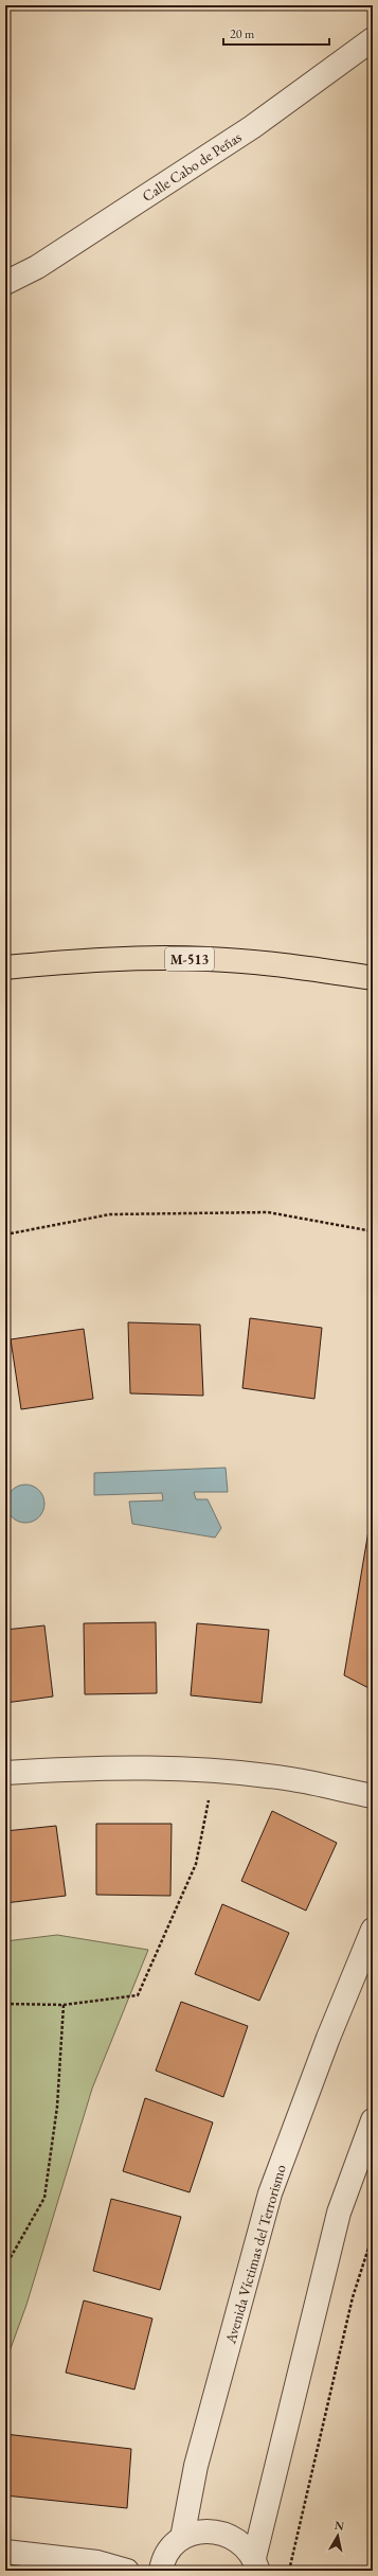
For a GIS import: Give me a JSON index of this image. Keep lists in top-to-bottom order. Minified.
{"streets":{"main road":["M-513"],"street":["Calle Cabo de Peñas","Avenida Víctimas del Terrorismo"]},"scale_bar":"20 m","north":"top"}
